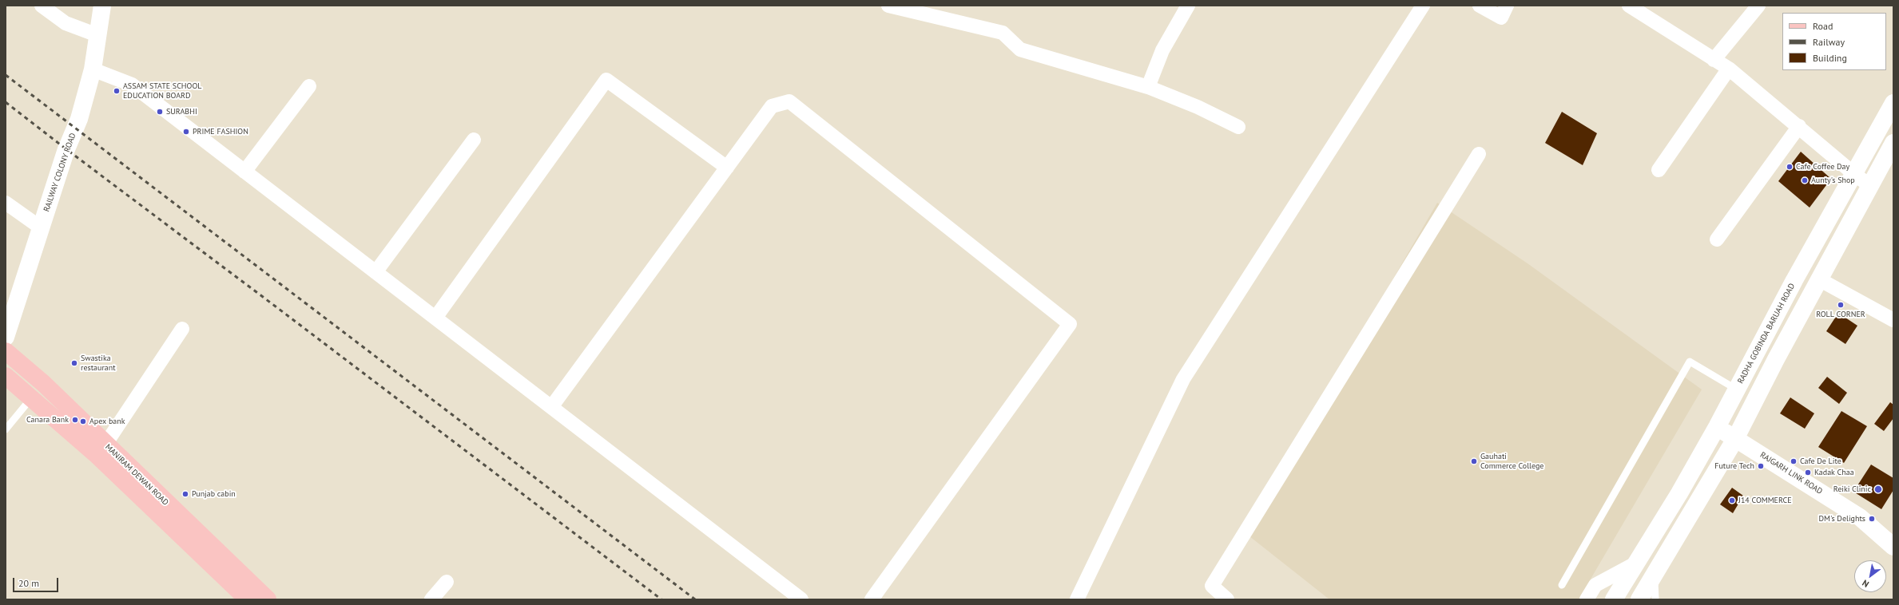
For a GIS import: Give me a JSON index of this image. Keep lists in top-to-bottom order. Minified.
{"streets":{"main road":["RAILWAY COLONY ROAD","RADHA GOBINDA BARUAH ROAD","RAJGARH LINK ROAD","MANIRAM DEWAN ROAD"]},"crossings":[["RADHA GOBINDA BARUAH ROAD","RAJGARH LINK ROAD"]],"places":["ASSAM STATE SCHOOL EDUCATION BOARD","SURABHI","PRIME FASHION","Cafe Coffee Day","Aunty's Shop","ROLL CORNER","Swastika restaurant","Canara Bank","Apex bank","Gauhati Commerce College","Cafe De Lite","Future Tech","Kadak Chaa","Reiki Clinic","Punjab cabin","J14 COMMERCE","DM's Delights"],"legend":["Road","Railway","Building"],"scale_bar":"20 m","north":"bottom left"}
